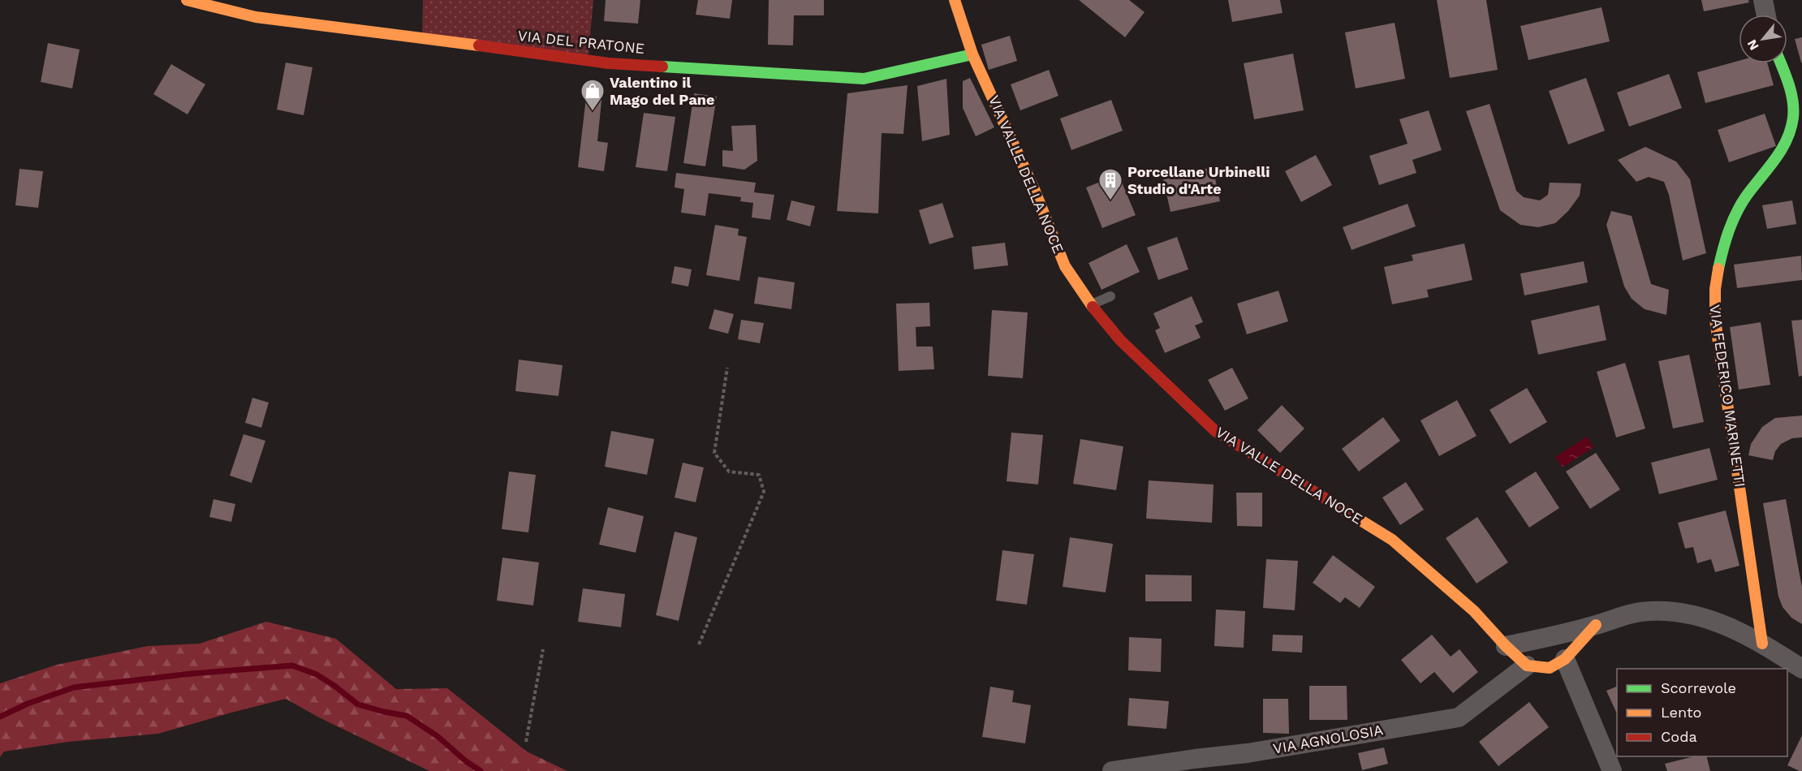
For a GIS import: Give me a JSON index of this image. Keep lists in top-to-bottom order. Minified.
{"streets":{"street":["VIA DEL PRATONE","VIA VALLE DELLA NOCE","VIA FEDERICO MARINETTI","VIA AGNOLOSIA"]},"crossings":[["VIA DEL PRATONE","VIA VALLE DELLA NOCE"],["VIA VALLE DELLA NOCE","VIA AGNOLOSIA"]],"places":{"shop":["Valentino il Mago del Pane"],"building":["Porcellane Urbinelli Studio d'Arte"]},"legend":["Scorrevole","Lento","Coda"],"north":"bottom left"}
